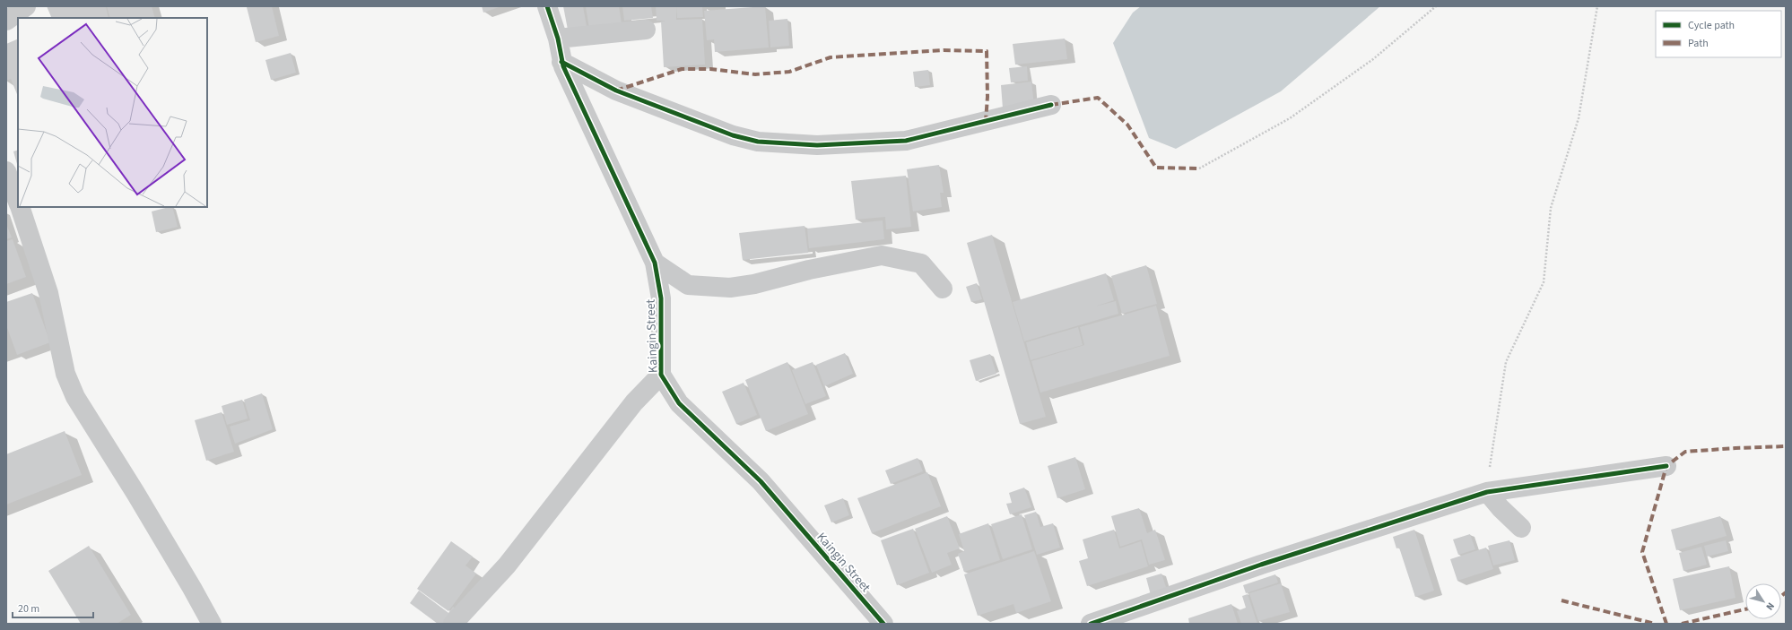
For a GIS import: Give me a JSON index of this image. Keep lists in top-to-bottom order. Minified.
{"streets":{"street":["Kaingin Street"]},"legend":["Cycle path","Path"],"scale_bar":"20 m","north":"bottom right"}
